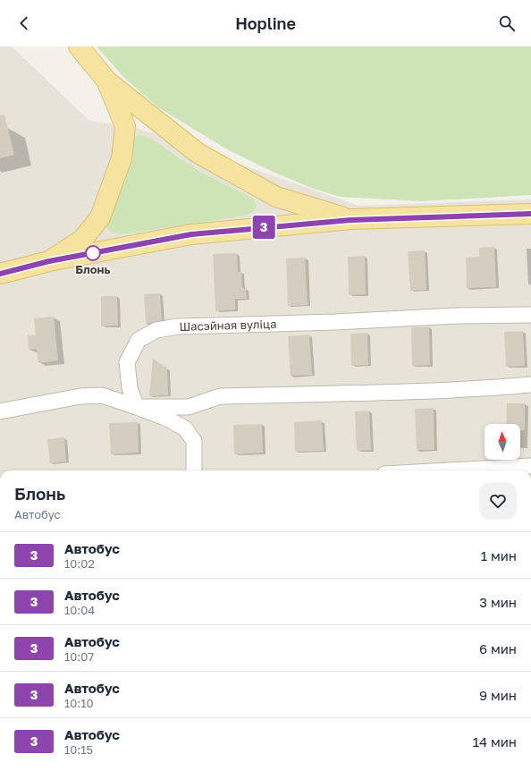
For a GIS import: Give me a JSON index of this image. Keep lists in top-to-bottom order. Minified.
{"streets":{"street":["Шасэйная вуліца"]},"places":["Блонь"],"lines":["bus line 3"],"north":"top","page":{"header":"Hopline","on_map":"3","heading":["Блонь","Автобус"],"list":[{"mark":"3","name":"Автобус","note":"10:02","value":"1 мин"},{"mark":"3","name":"Автобус","note":"10:04","value":"3 мин"},{"mark":"3","name":"Автобус","note":"10:07","value":"6 мин"},{"mark":"3","name":"Автобус","note":"10:10","value":"9 мин"},{"mark":"3","name":"Автобус","note":"10:15","value":"14 мин"}]}}
